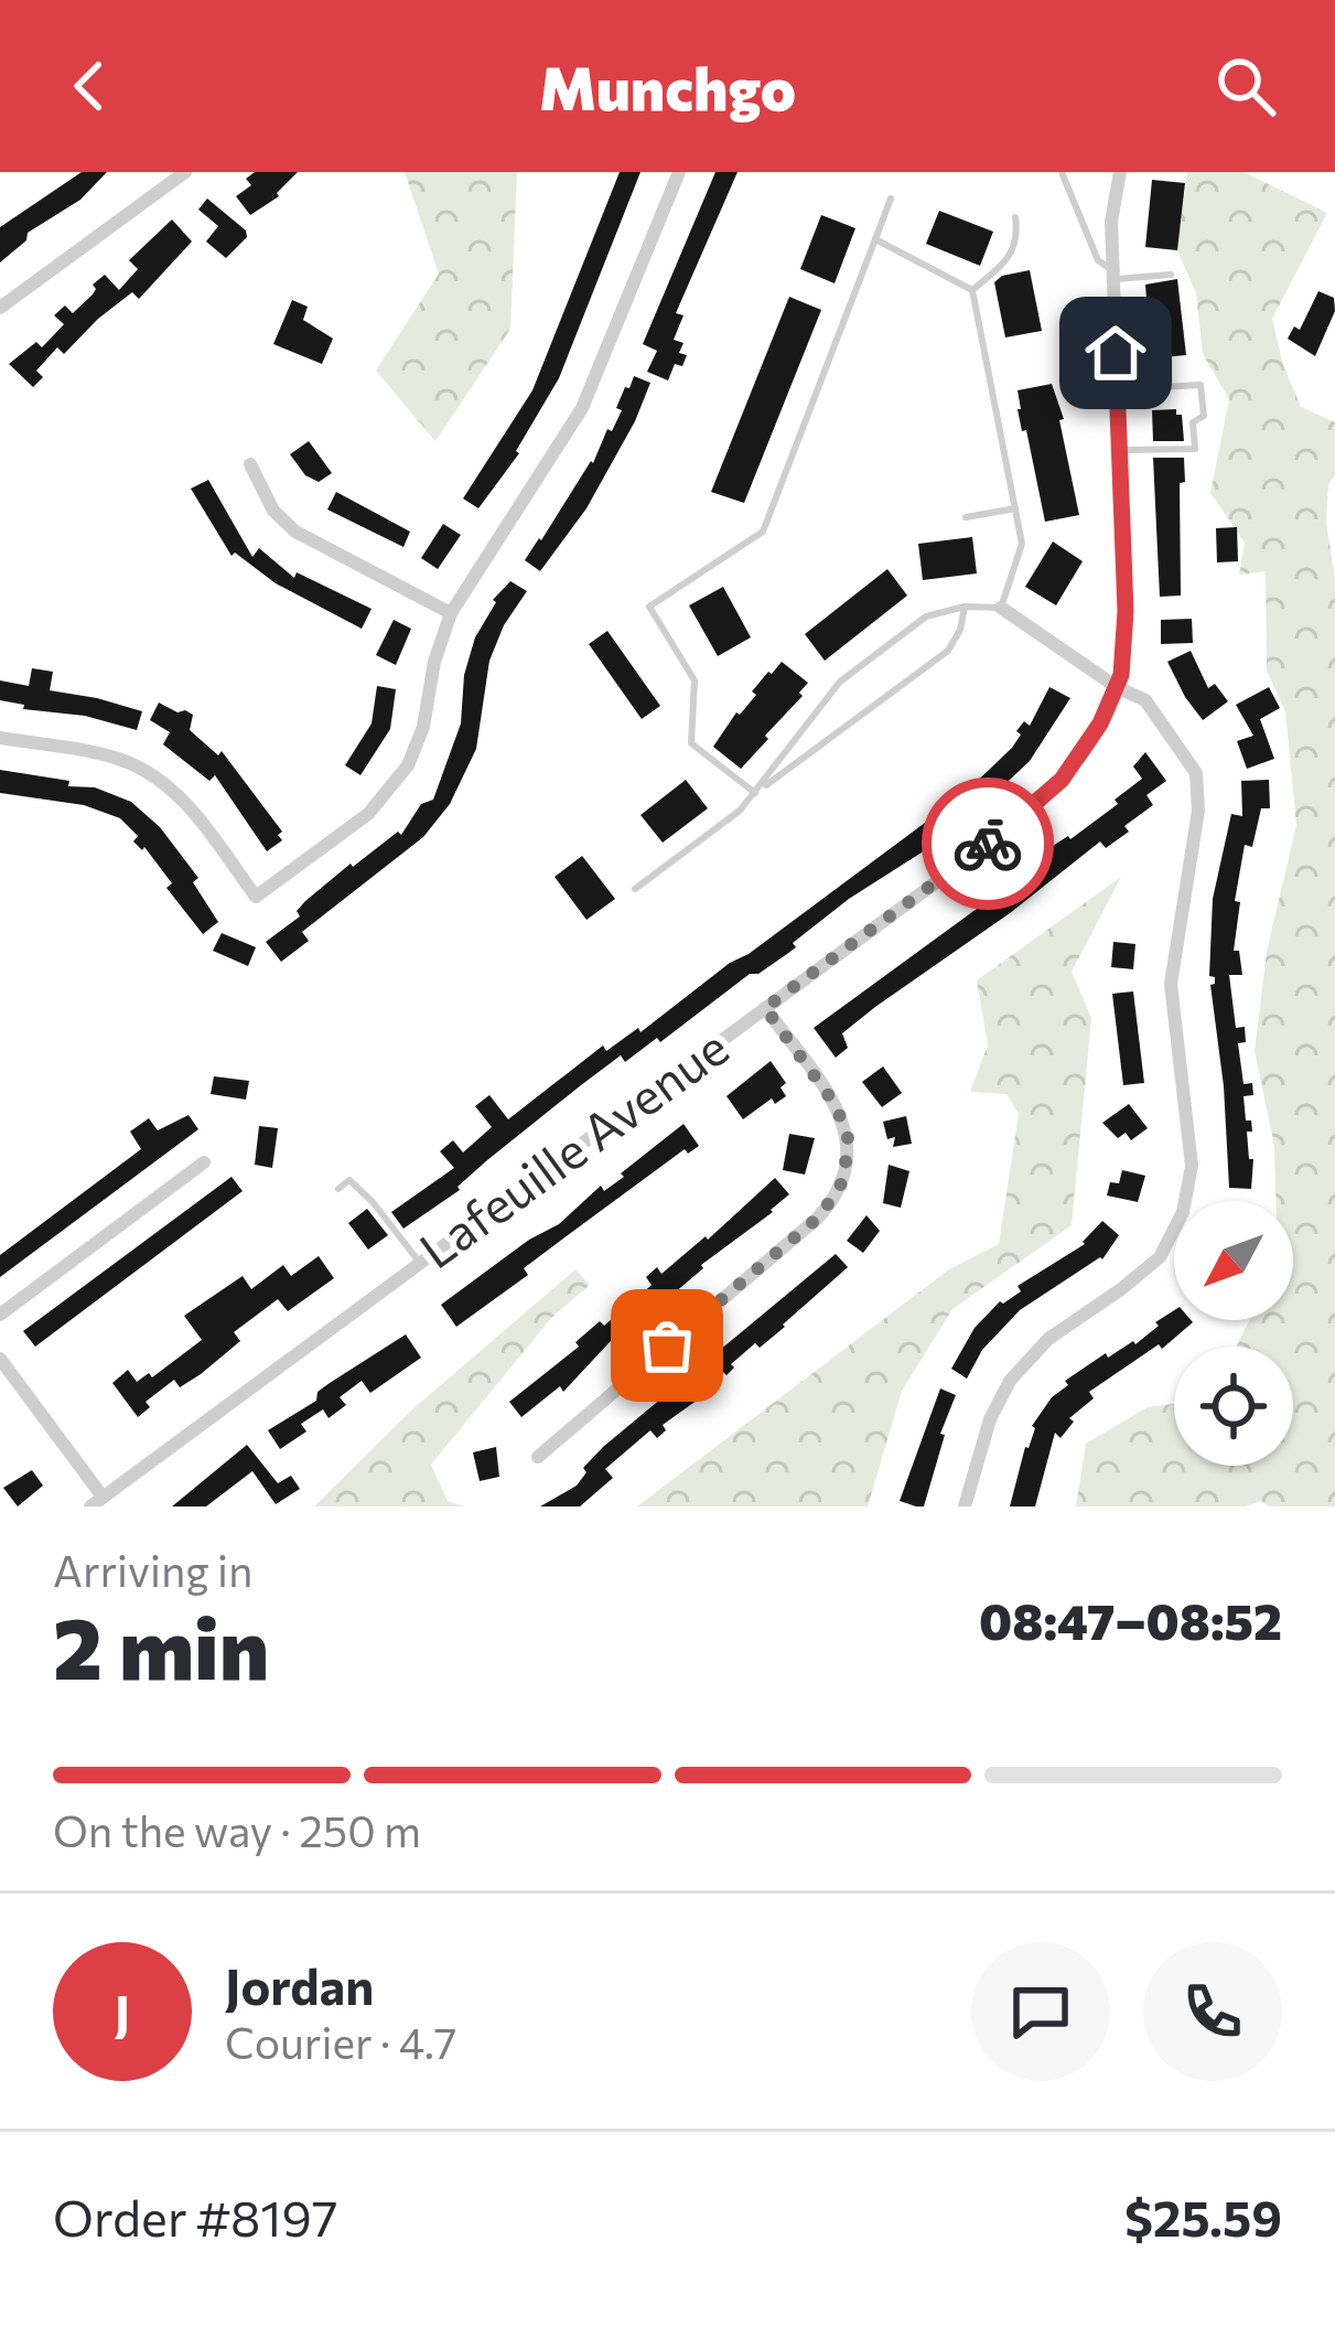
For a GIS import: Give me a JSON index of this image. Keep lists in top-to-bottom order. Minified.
{"streets":{"street":["Lafeuille Avenue"]},"north":"bottom left","page":{"header":"Munchgo","heading":["2 min","Arriving in","08:47–08:52"],"panel":["Jordan","Courier · 4.7","Order #8197","$25.59"],"bar":"On the way · 250 m","round":"J"}}
